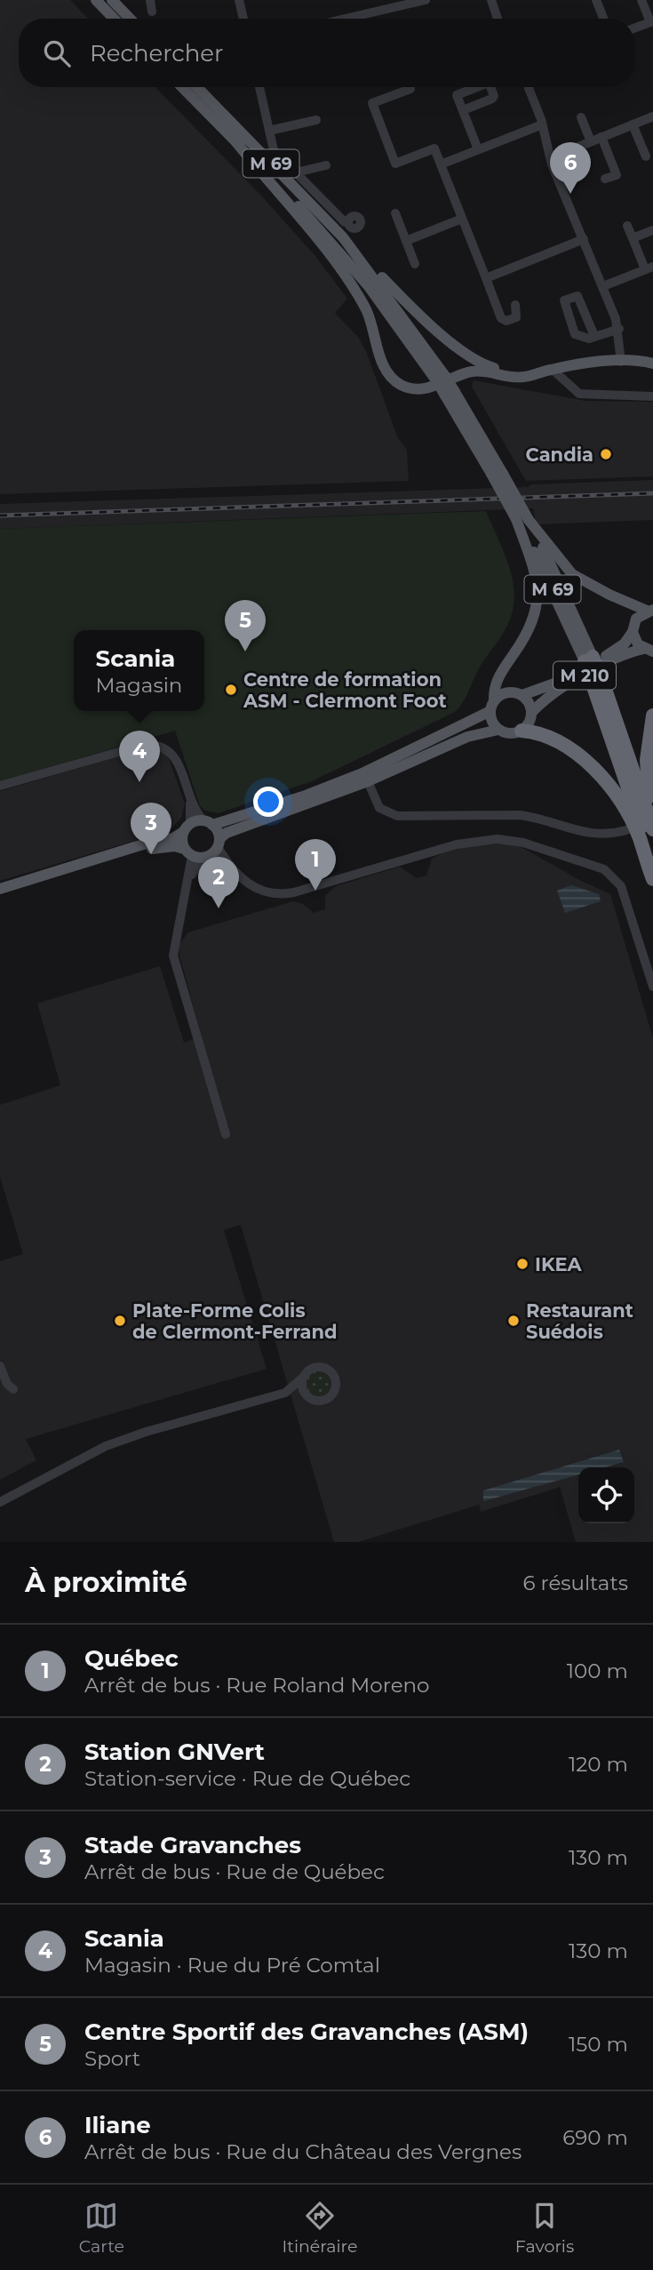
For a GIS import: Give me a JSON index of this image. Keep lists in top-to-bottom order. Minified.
{"streets":{"main road":["M 69","M 210"]},"places":["Candia","Centre de formation ASM - Clermont Foot","IKEA","Plate-Forme Colis de Clermont-Ferrand","Restaurant Suédois"],"page":{"search":"Rechercher","pins":["6","5","4","3","1","2"],"popup":["Scania","Magasin"],"heading":["À proximité","6 résultats"],"list":[{"mark":"1","name":"Québec","note":"Arrêt de bus · Rue Roland Moreno","value":"100 m"},{"mark":"2","name":"Station GNVert","note":"Station-service · Rue de Québec","value":"120 m"},{"mark":"3","name":"Stade Gravanches","note":"Arrêt de bus · Rue de Québec","value":"130 m"},{"mark":"4","name":"Scania","note":"Magasin · Rue du Pré Comtal","value":"130 m"},{"mark":"5","name":"Centre Sportif des Gravanches (ASM)","note":"Sport","value":"150 m"},{"mark":"6","name":"Iliane","note":"Arrêt de bus · Rue du Château des Vergnes","value":"690 m"}],"nav":["Carte","Itinéraire","Favoris"]}}
